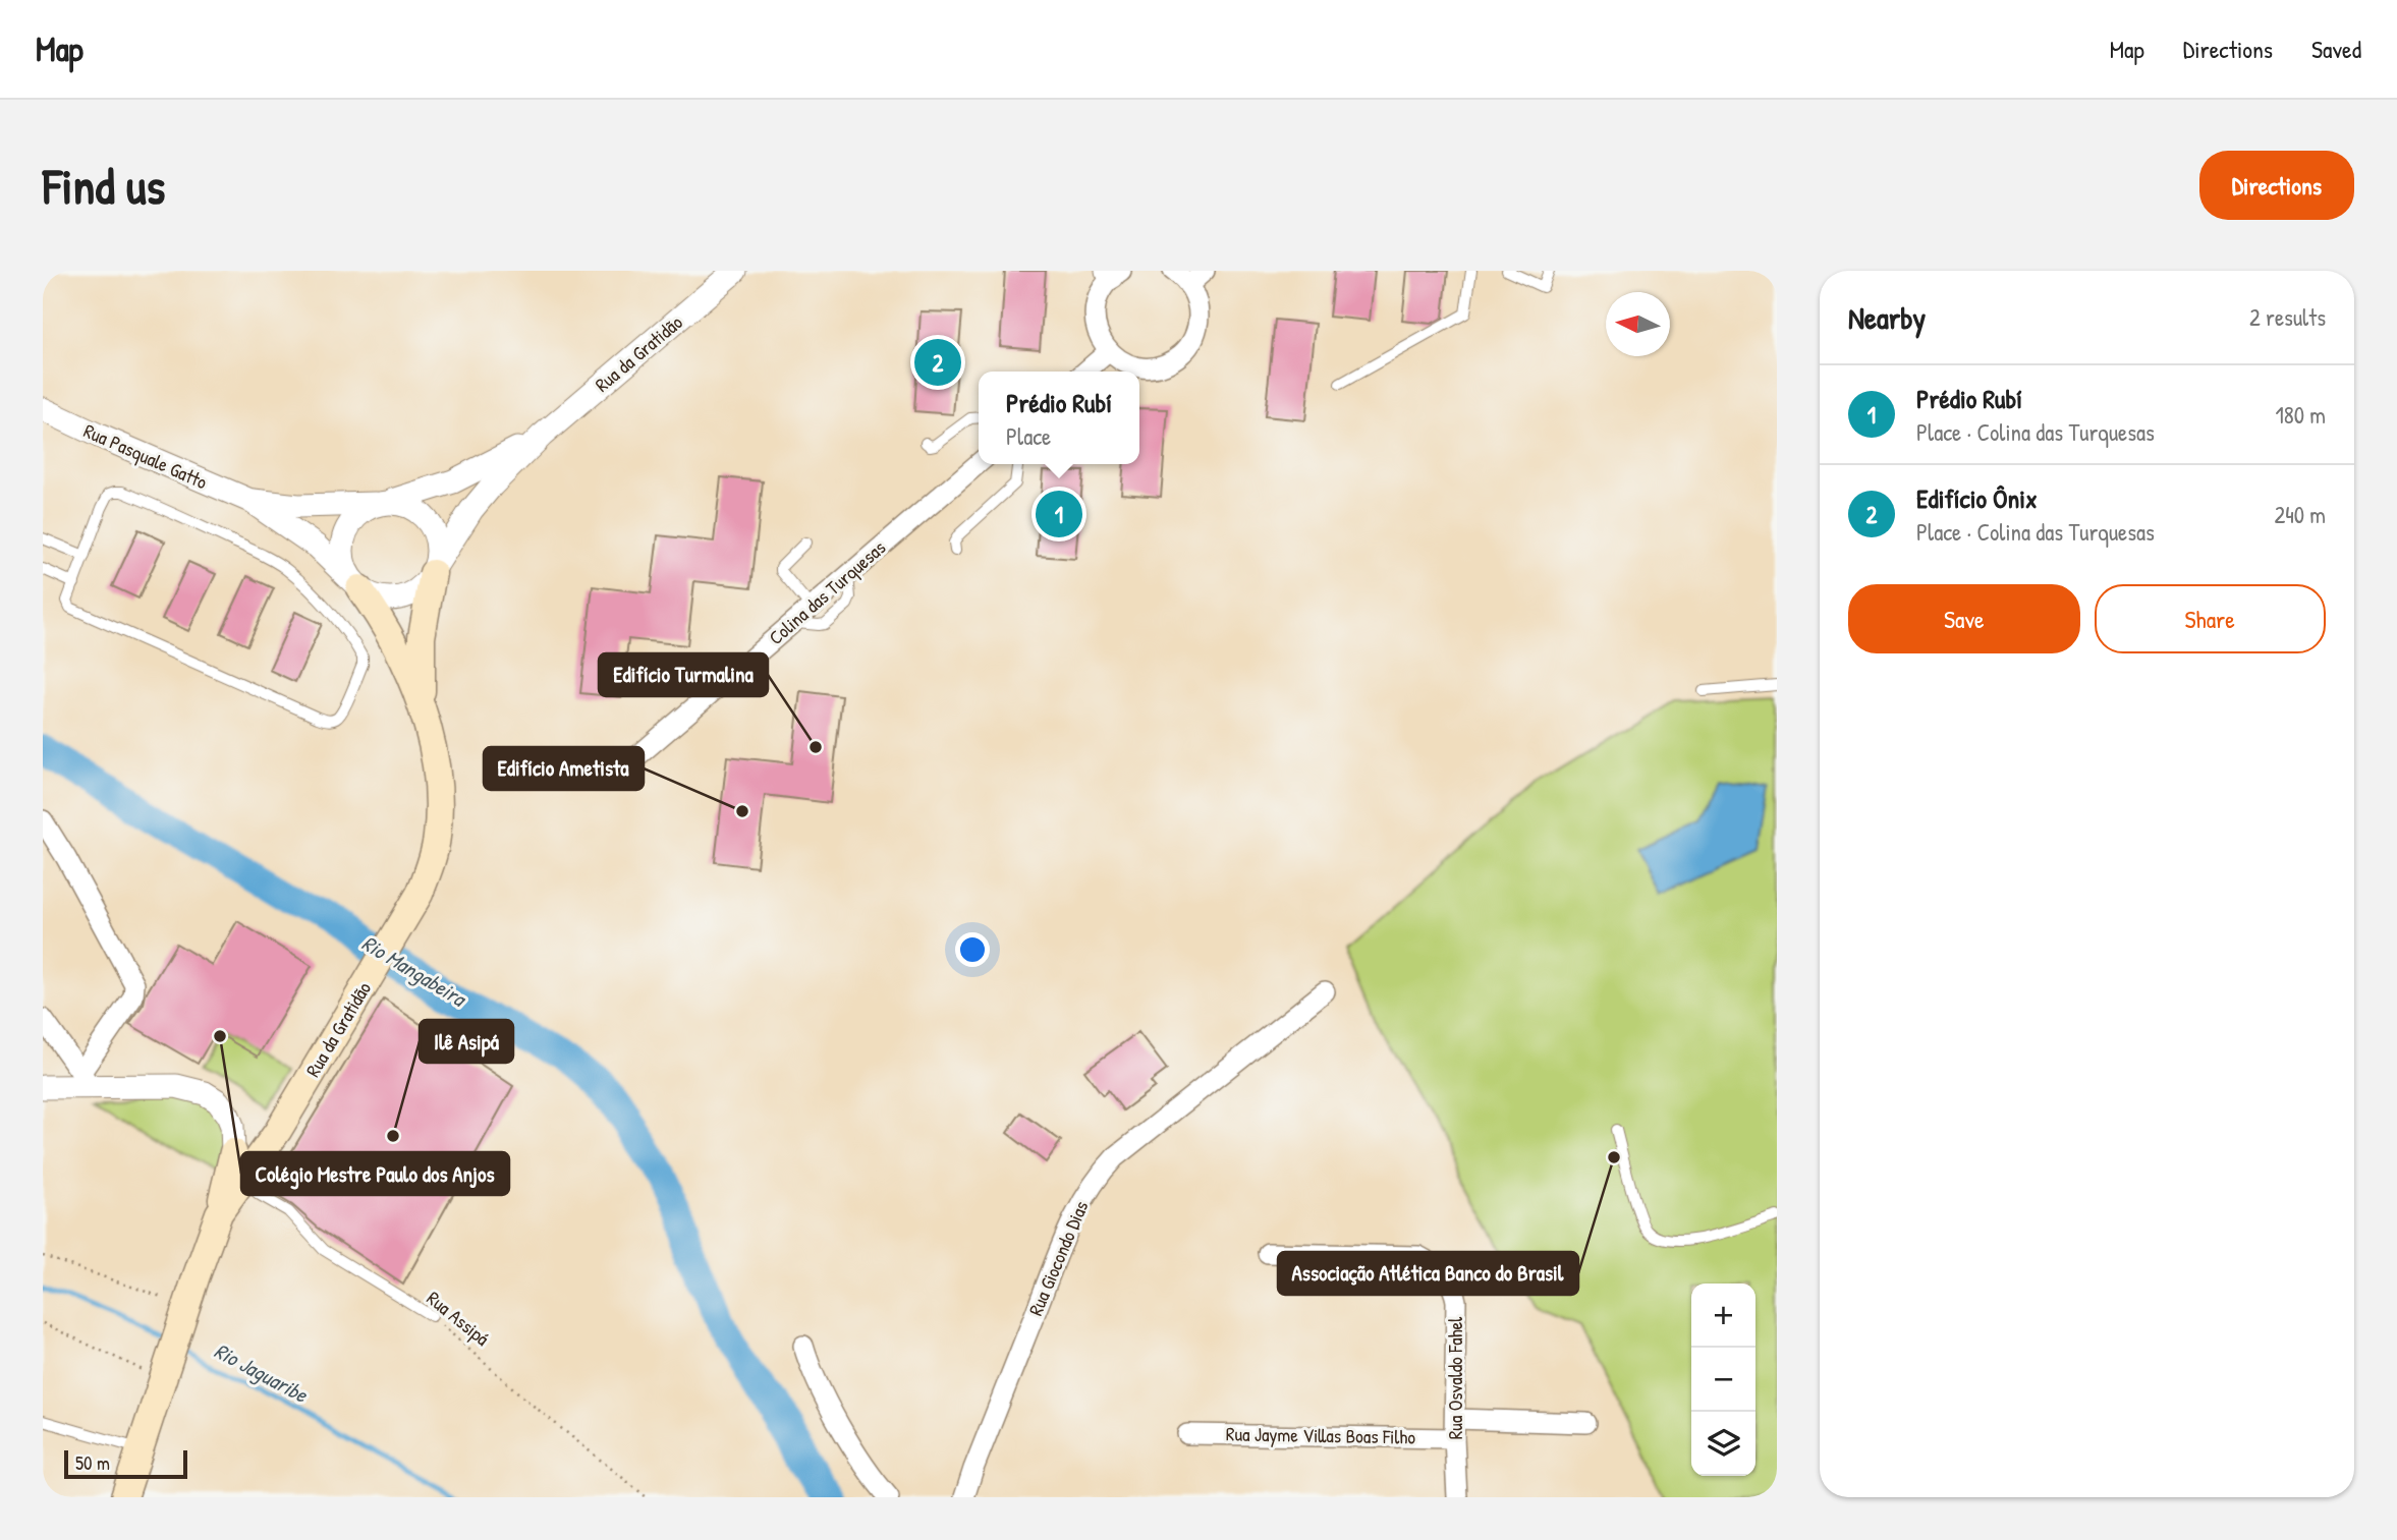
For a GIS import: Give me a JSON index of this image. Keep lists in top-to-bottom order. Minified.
{"streets":{"main road":["Rua da Gratidão"],"street":["Rua Pasquale Gatto","Colina das Turquesas","Rua Giocondo Dias","Rua Osvaldo Fahel","Rua Jayme Villas Boas Filho"],"lane":["Rua Assipá"]},"crossings":[["Rua da Gratidão","Rua Pasquale Gatto"],["Rua da Gratidão","Rua Assipá"],["Rua Osvaldo Fahel","Rua Jayme Villas Boas Filho"]],"water":["Rio Mangabeira","Rio Jaguaribe"],"places":["Edifício Turmalina","Edifício Ametista","Colégio Mestre Paulo dos Anjos","Ilê Asipá","Associação Atlética Banco do Brasil"],"scale_bar":"50 m","north":"left","page":{"header":"Map","nav":["Map","Directions","Saved"],"buttons":["Directions",["Save","Share"]],"title":"Find us","heading":["Nearby","2 results"],"pins":["2","1"],"list":[{"mark":"1","name":"Prédio Rubí","note":"Place · Colina das Turquesas","value":"180 m"},{"mark":"2","name":"Edifício Ônix","note":"Place · Colina das Turquesas","value":"240 m"}],"popup":["Prédio Rubí","Place"],"map_buttons":["+","−"],"scale":"50 m"}}
